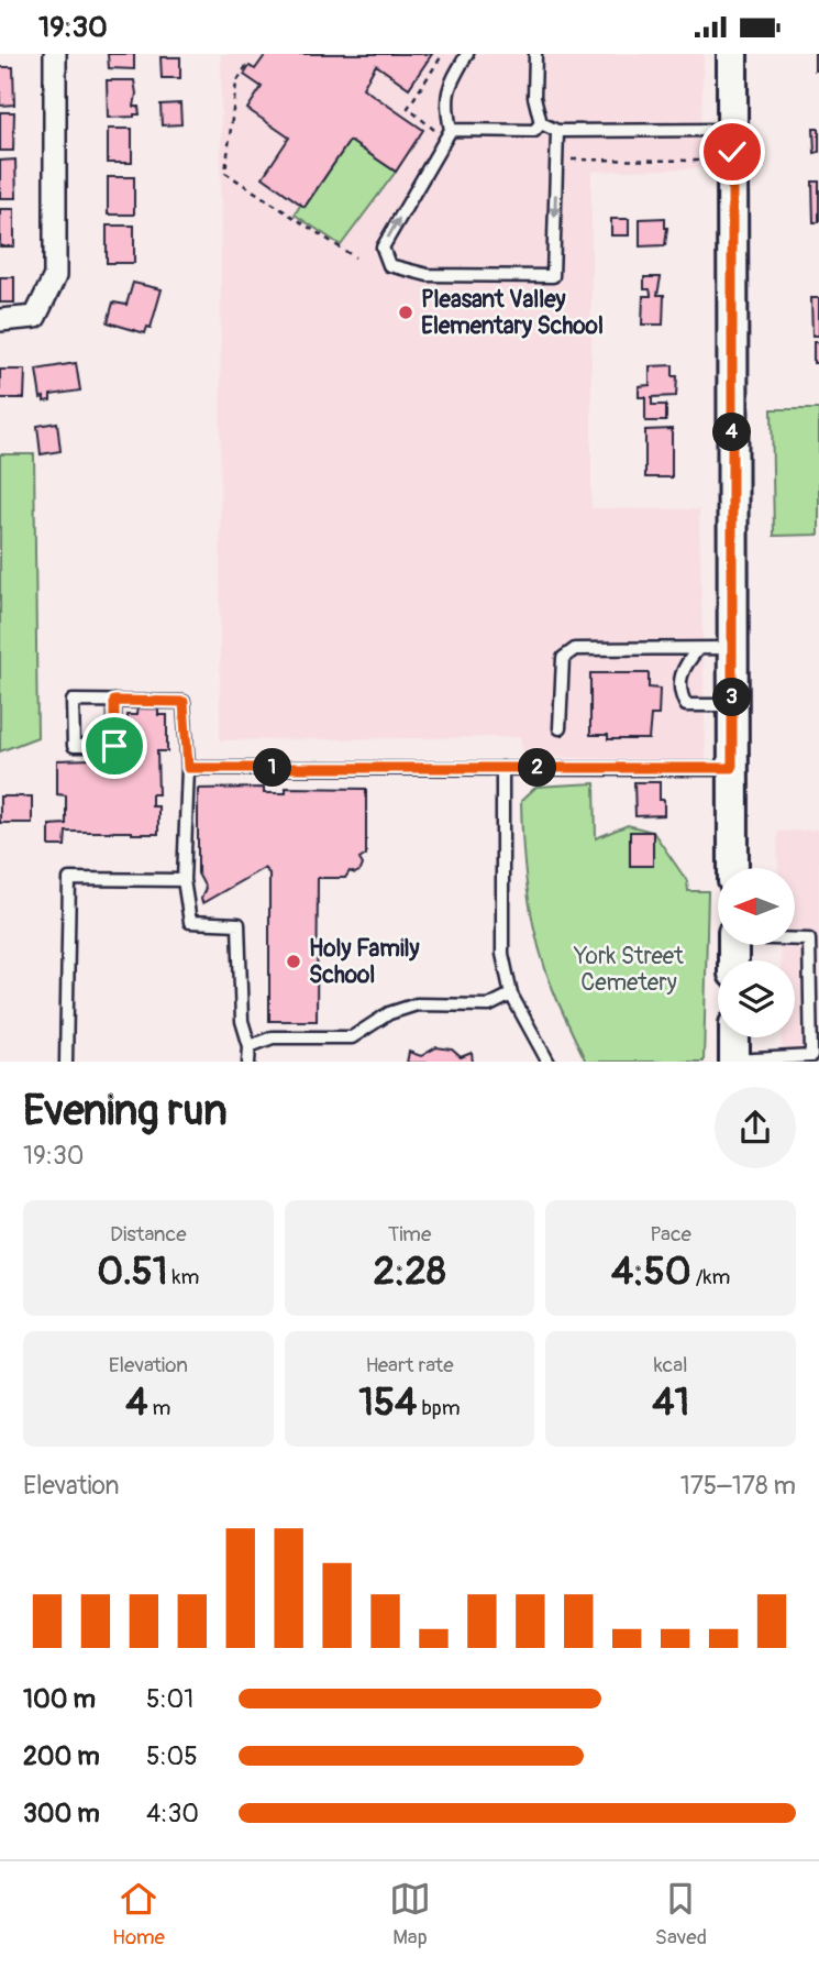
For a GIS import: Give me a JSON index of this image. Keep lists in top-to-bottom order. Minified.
{"parks":["York Street Cemetery"],"places":["Pleasant Valley Elementary School","Holy Family School"],"north":"left","page":{"status":"19:30","pins":["4","3","1","2"],"heading":["Evening run","19:30"],"stats":[["Distance","0.51 km"],["Time","2:28"],["Pace","4:50 /km"],["Elevation","4 m"],["Heart rate","154 bpm"],["kcal","41"]],"chart":["Elevation","175–178 m"],"list":[{"name":"100 m","note":"5:01"},{"name":"200 m","note":"5:05"},{"name":"300 m","note":"4:30"}],"tabs":["Home","Map","Saved"]}}
